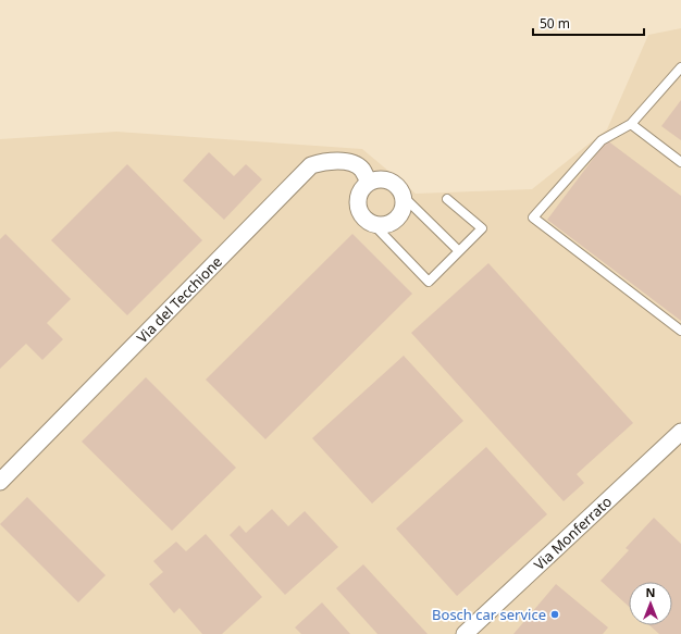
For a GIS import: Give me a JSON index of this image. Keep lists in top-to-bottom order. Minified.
{"streets":{"street":["Via del Tecchione","Via Monferrato"]},"places":["Bosch car service"],"scale_bar":"50 m","north":"top"}
